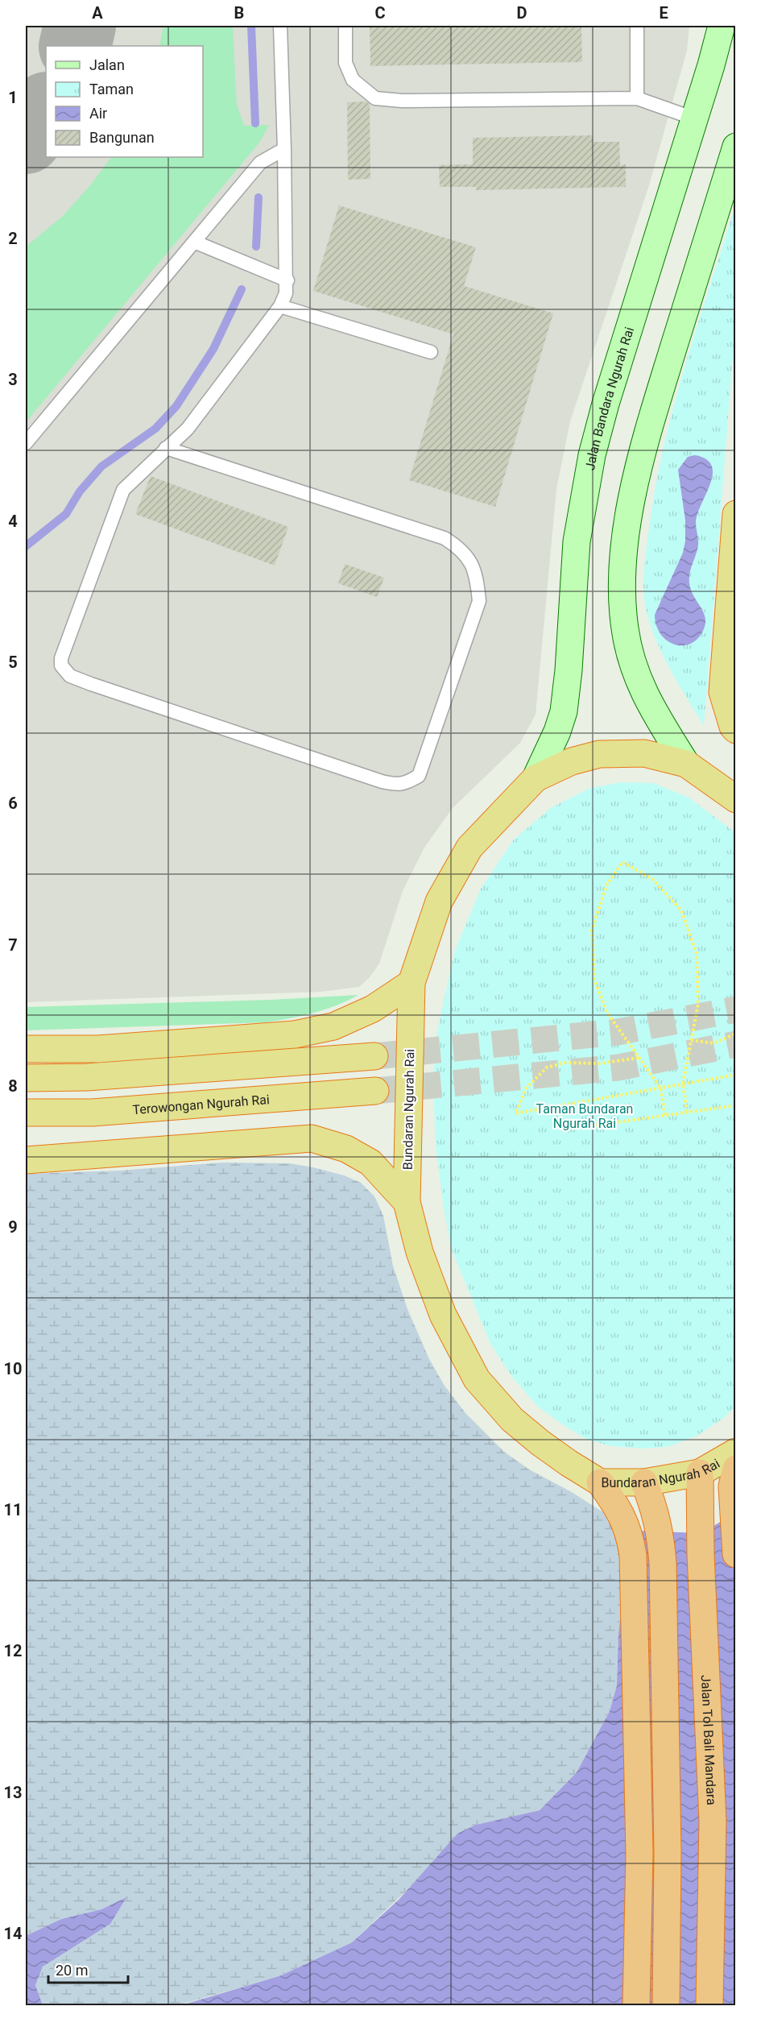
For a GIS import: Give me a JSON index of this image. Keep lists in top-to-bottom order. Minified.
{"streets":{"highway":["Terowongan Ngurah Rai","Bundaran Ngurah Rai","Jalan Tol Bali Mandara"],"main road":["Jalan Bandara Ngurah Rai"]},"crossings":[["Jalan Bandara Ngurah Rai","Bundaran Ngurah Rai"],["Bundaran Ngurah Rai","Jalan Tol Bali Mandara"]],"parks":["Taman Bundaran Ngurah Rai"],"legend":["Jalan","Taman","Air","Bangunan"],"scale_bar":"20 m","grid":{"columns":["A","B","C","D","E"],"rows":["1","2","3","4","5","6","7","8","9","10","11","12","13","14"]}}
